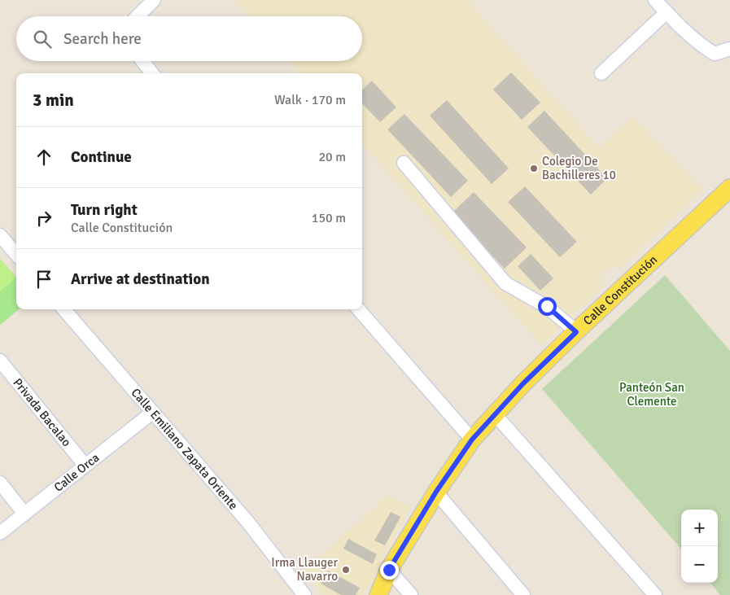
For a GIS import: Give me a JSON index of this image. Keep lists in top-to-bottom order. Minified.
{"streets":{"main road":["Calle Constitución"],"street":["Privada Bacalao","Calle Emiliano Zapata Oriente","Calle Orca"]},"crossings":[["Privada Bacalao","Calle Orca"],["Calle Emiliano Zapata Oriente","Calle Orca"]],"parks":["Panteón San Clemente"],"places":["Colegio De Bachilleres 10","Irma Llauger Navarro"],"page":{"search":"Search here","heading":["3 min","Walk · 170 m"],"list":[["Continue","20 m"],["Turn right","Calle Constitución","150 m"],"Arrive at destination"],"map_buttons":["+","−"]}}
